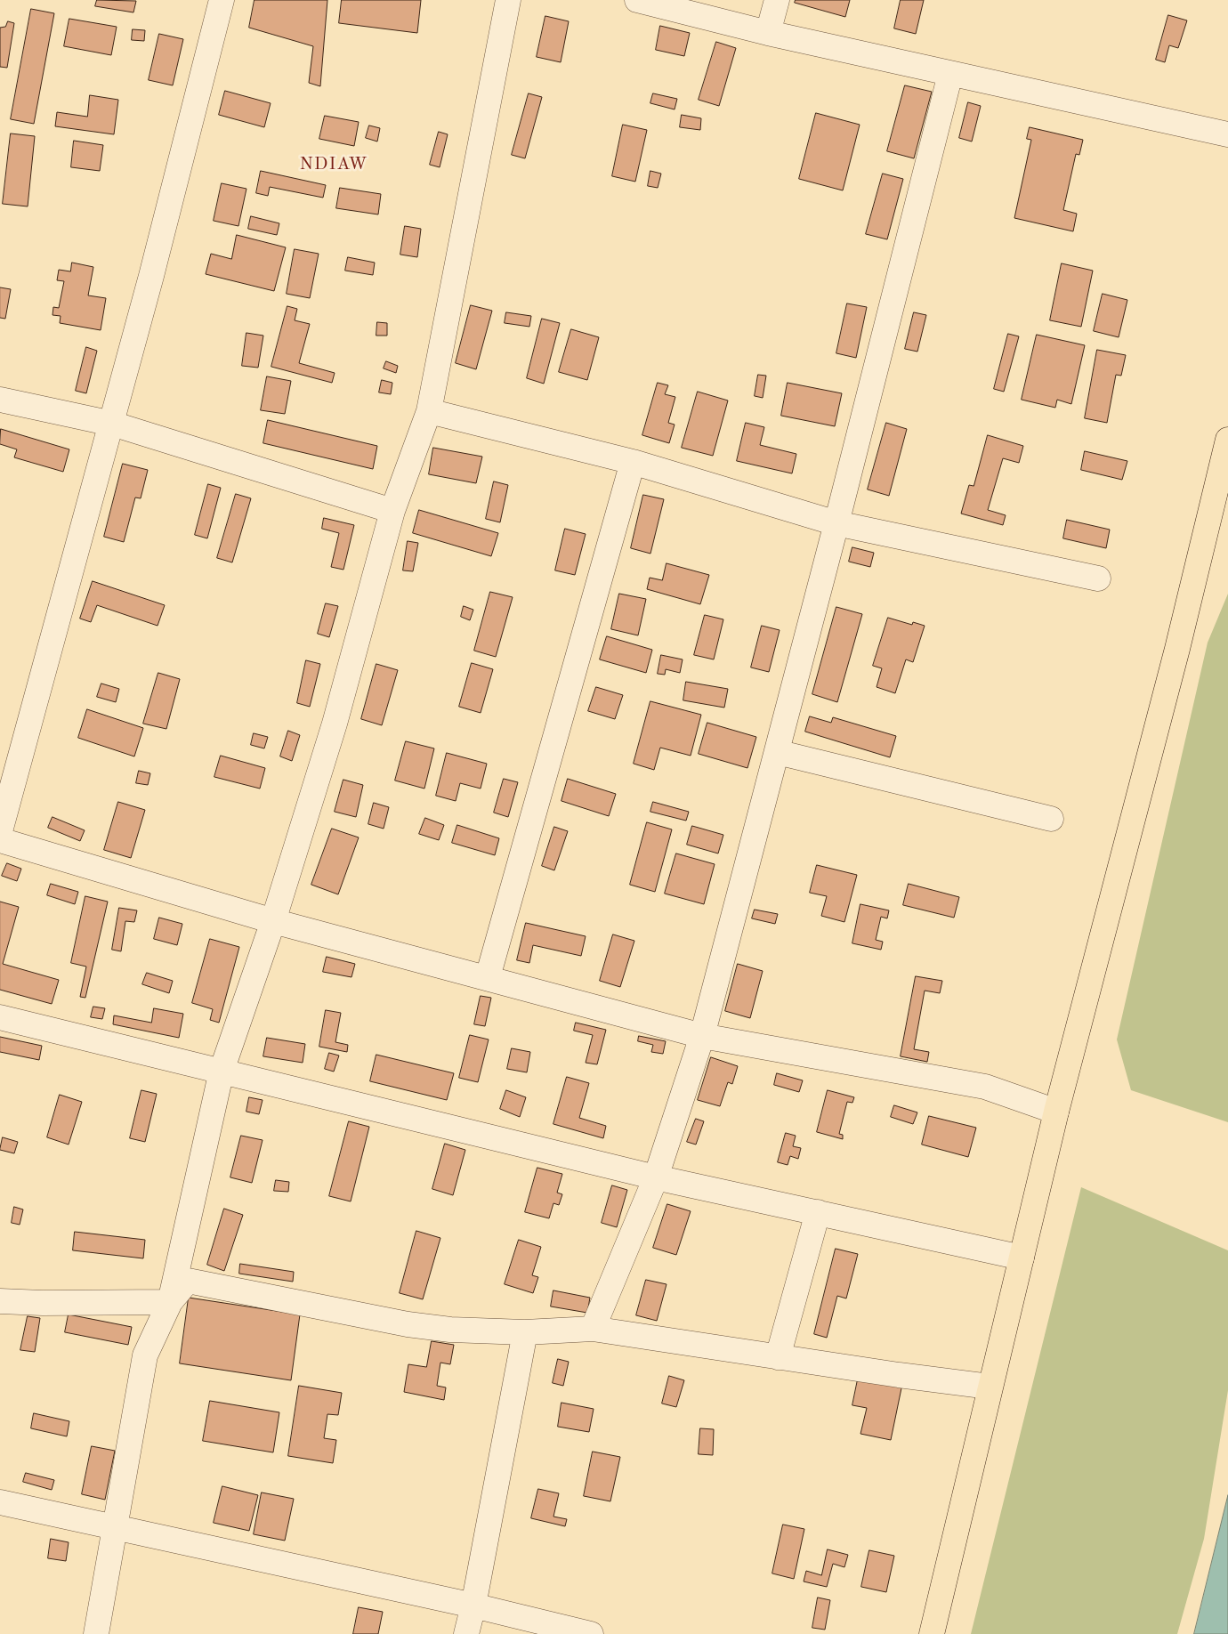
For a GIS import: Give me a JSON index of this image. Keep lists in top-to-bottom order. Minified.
{"districts":["NDIAW"]}
